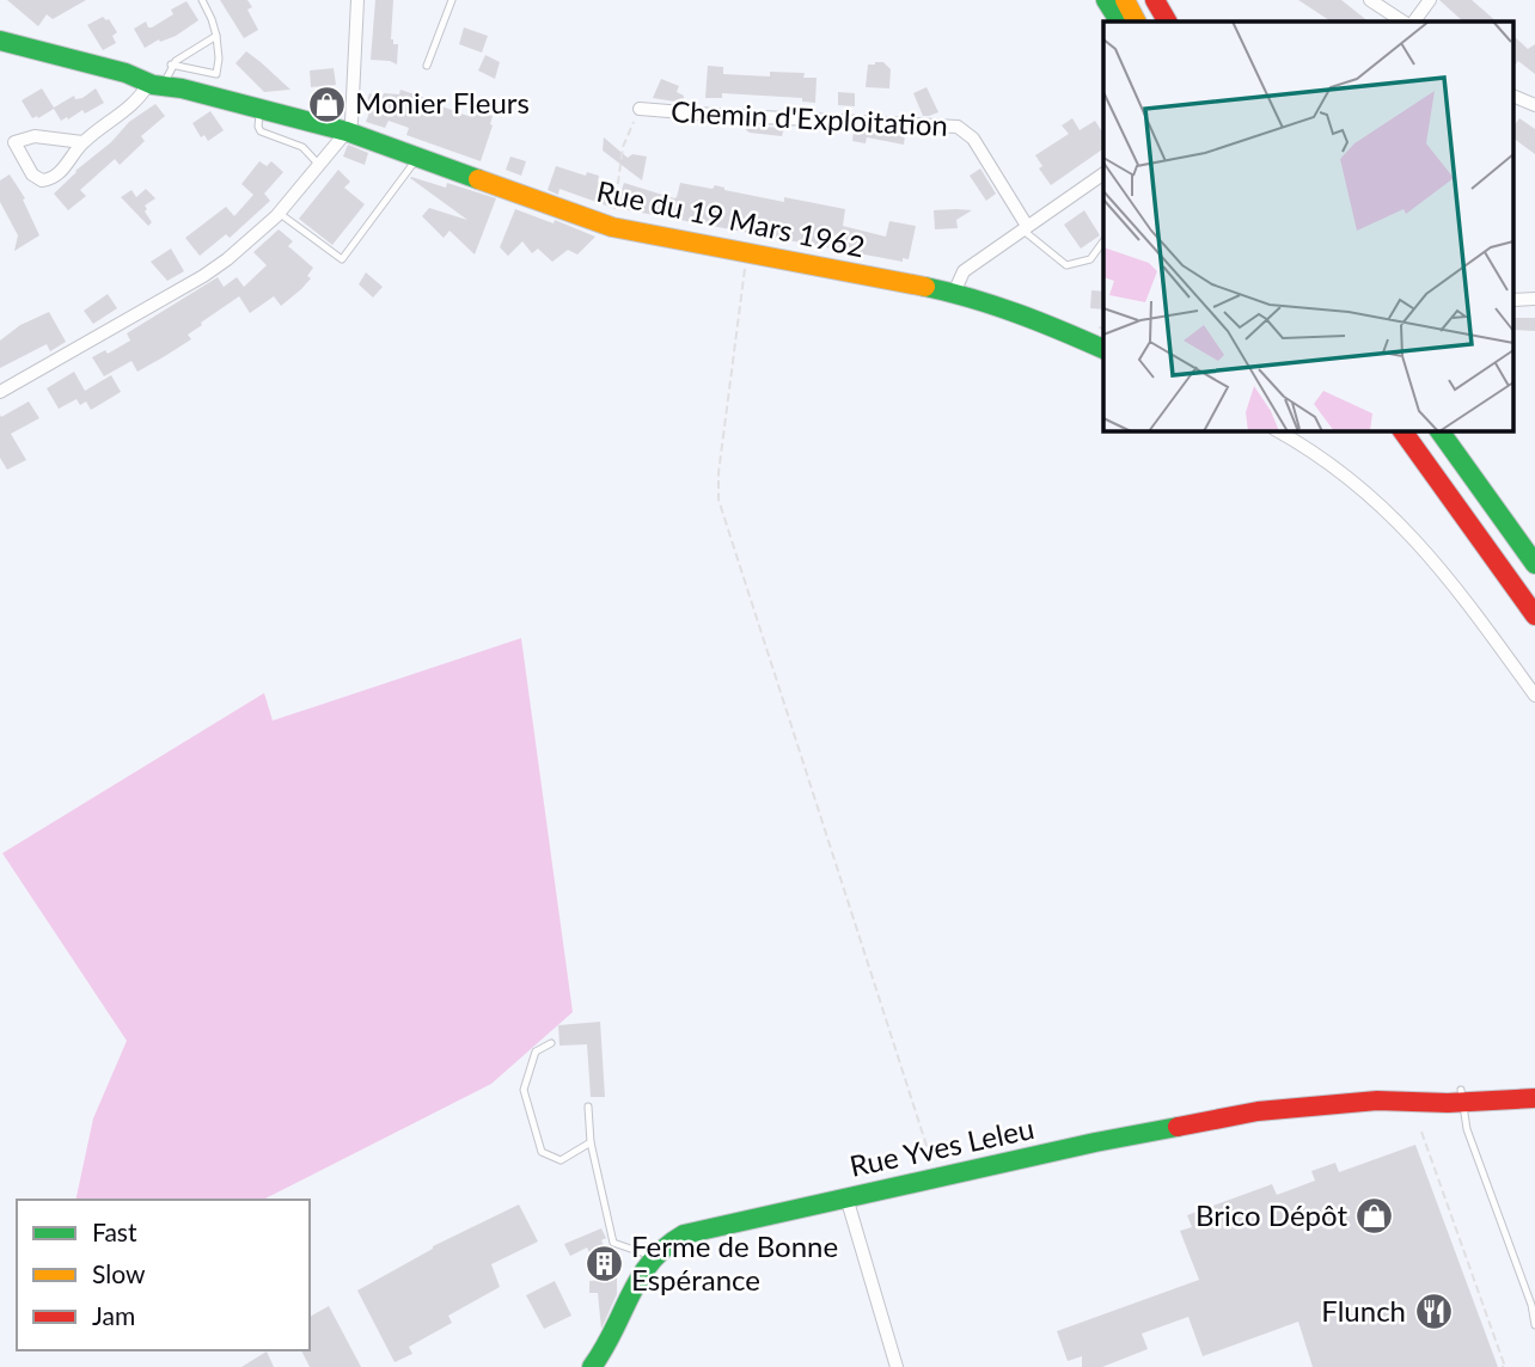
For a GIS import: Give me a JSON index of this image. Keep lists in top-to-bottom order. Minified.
{"streets":{"main road":["Rue du 19 Mars 1962","Rue Yves Leleu"],"street":["Chemin d'Exploitation"]},"places":{"shop":["Monier Fleurs","Brico Dépôt"],"building":["Ferme de Bonne Espérance"],"restaurant":["Flunch"]},"legend":["Fast","Slow","Jam"]}
